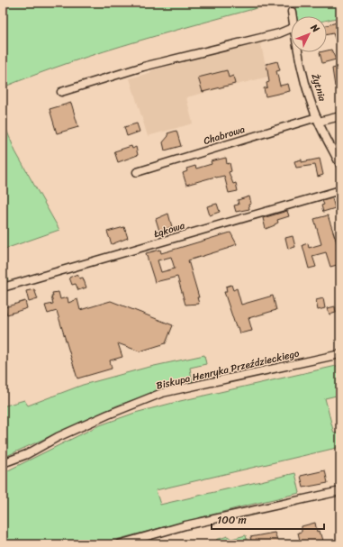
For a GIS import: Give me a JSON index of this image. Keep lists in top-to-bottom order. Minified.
{"streets":{"street":["Żytnia","Chabrowa","Łąkowa","Biskupa Henryka Przeździeckiego"]},"crossings":[["Żytnia","Chabrowa"]],"scale_bar":"100 m","north":"top right"}
